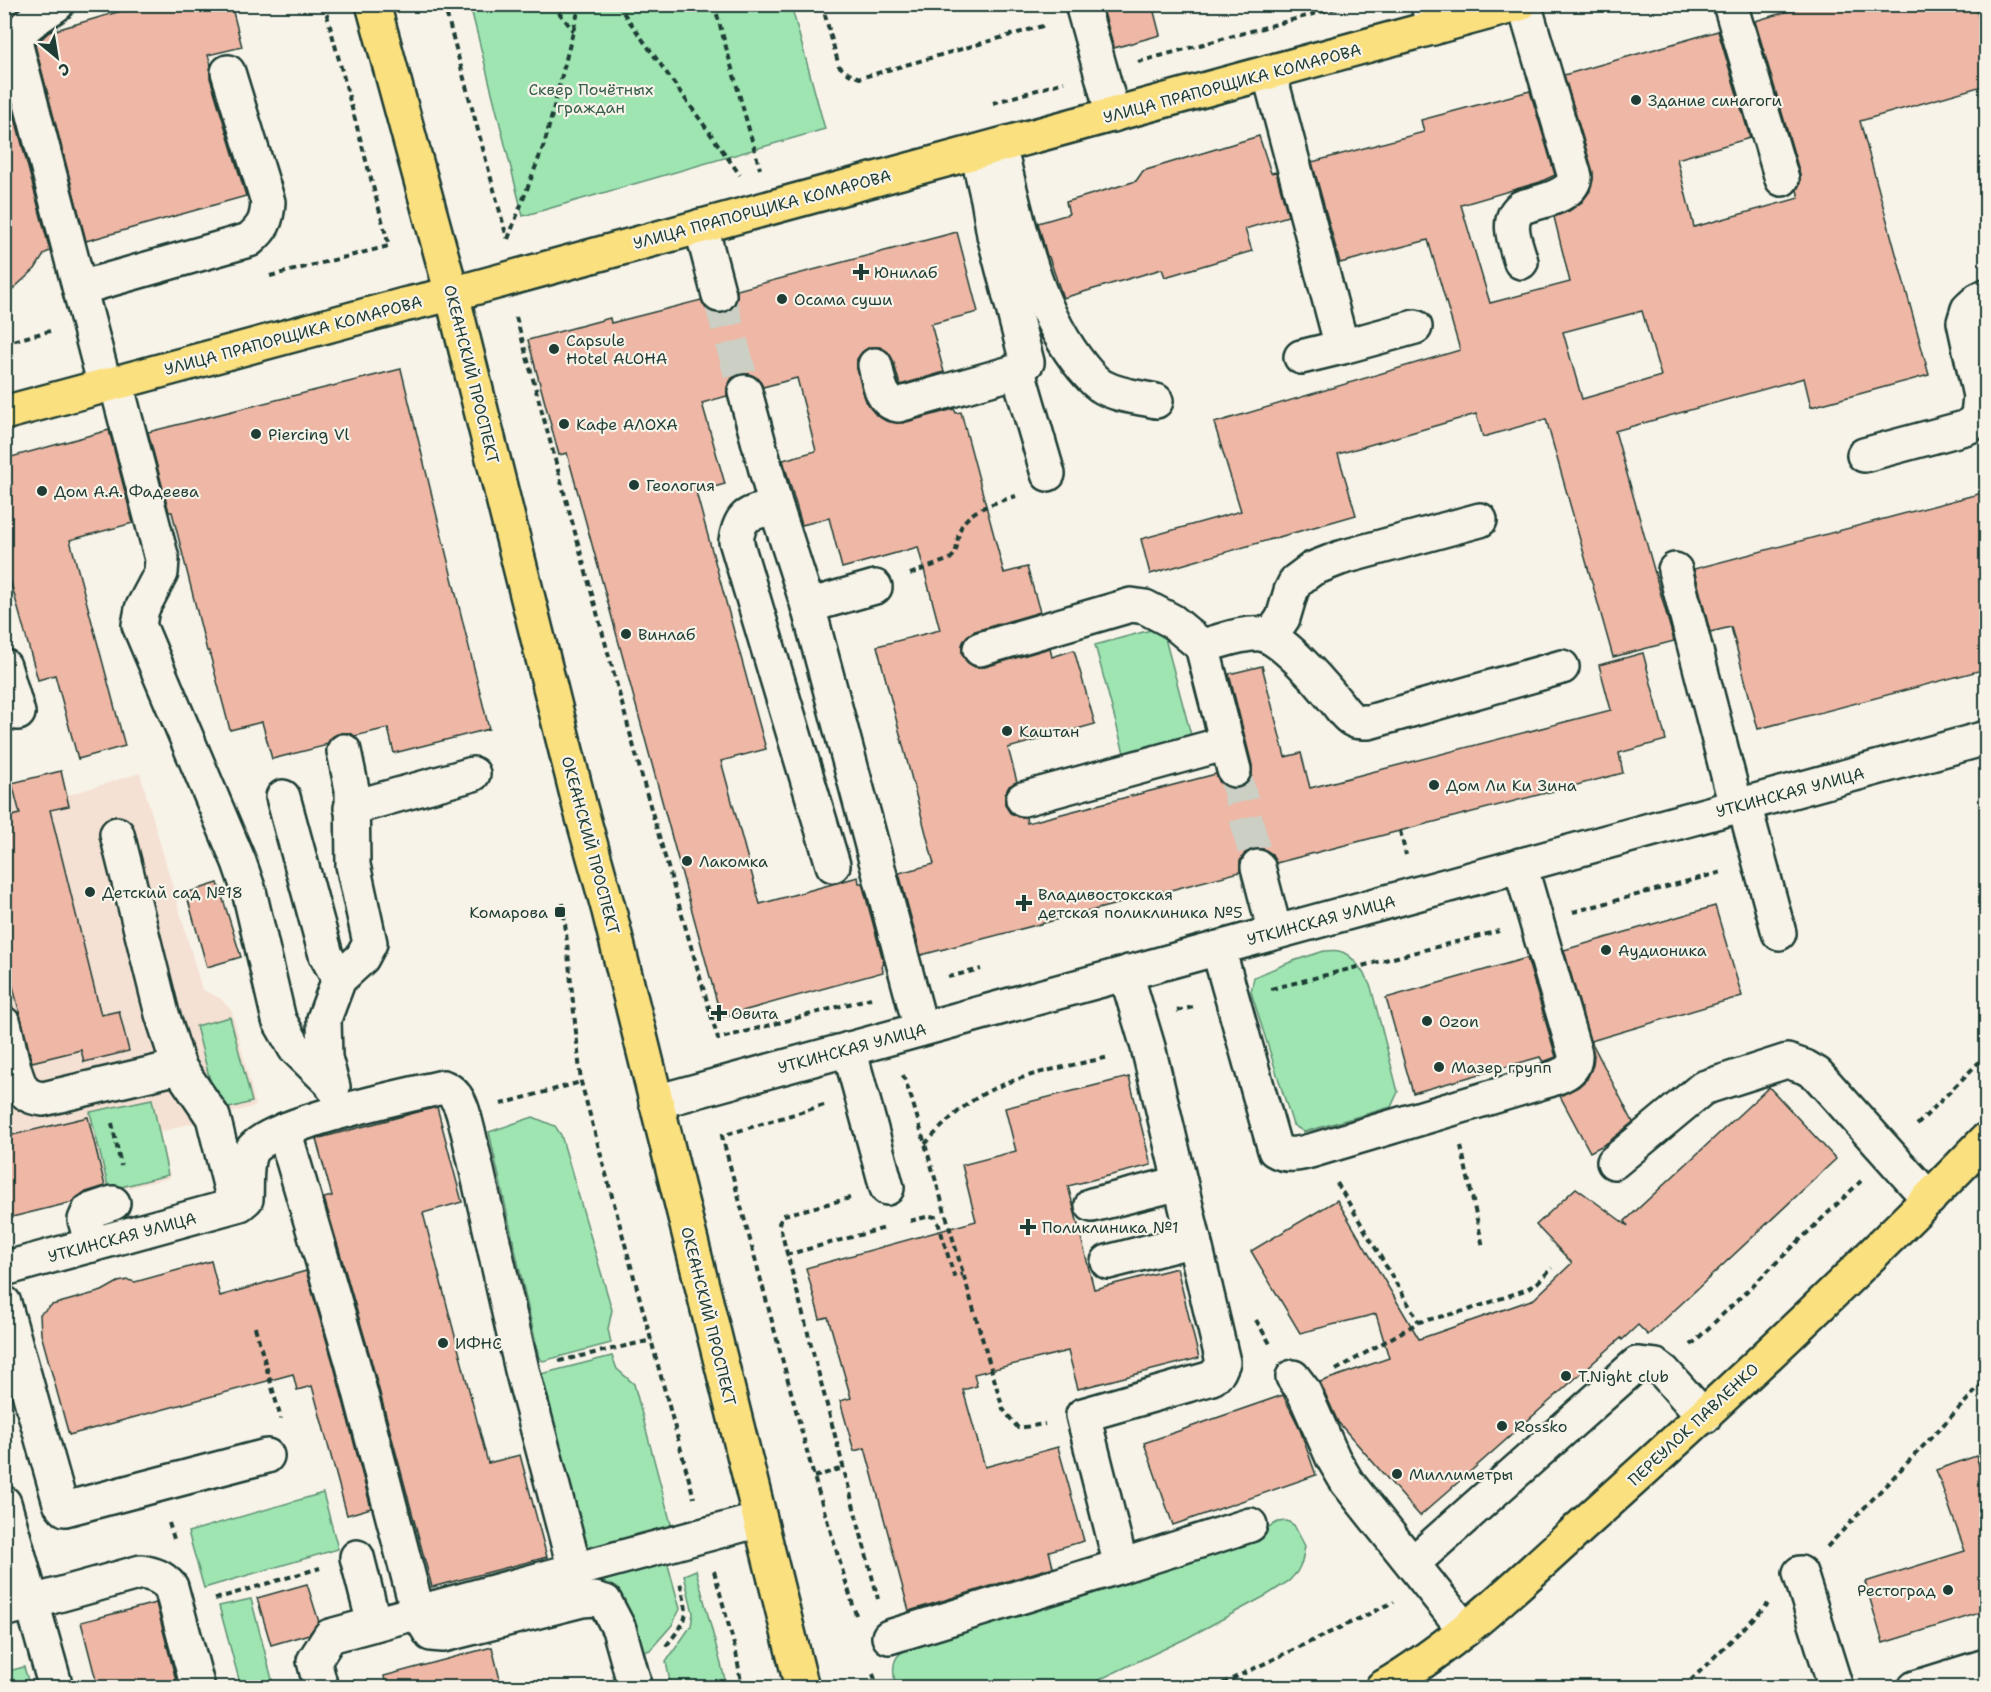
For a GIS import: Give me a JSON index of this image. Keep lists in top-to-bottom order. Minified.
{"streets":{"main road":["УЛИЦА ПРАПОРЩИКА КОМАРОВА","ОКЕАНСКИЙ ПРОСПЕКТ","ПЕРЕУЛОК ПАВЛЕНКО"],"street":["УТКИНСКАЯ УЛИЦА"]},"crossings":[["УЛИЦА ПРАПОРЩИКА КОМАРОВА","ОКЕАНСКИЙ ПРОСПЕКТ"],["ОКЕАНСКИЙ ПРОСПЕКТ","УТКИНСКАЯ УЛИЦА"]],"parks":["Сквер Почётных граждан"],"places":{"other":["Здание синагоги","Осама суши","Capsule Hotel ALOHA","Кафе АЛОХА","Piercing Vl","Геология","Дом А.А. Фадеева","Винлаб","Каштан","Дом Ли Ки Зина","Лакомка","Детский сад №18","Аудионика","Ozon","Мазер групп","ИФНС","T.Night club","Rossko","Миллиметры","Рестоград"],"health":["Юнилаб","Владивостокская детская поликлиника №5","Овита","Поликлиника №1"],"transit":["Комарова"]},"north":"bottom right"}
